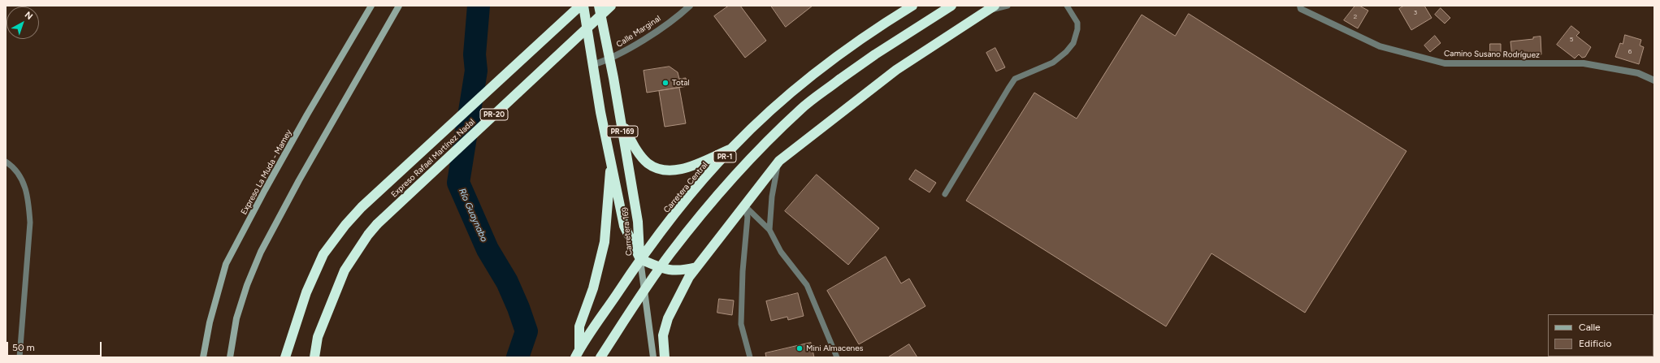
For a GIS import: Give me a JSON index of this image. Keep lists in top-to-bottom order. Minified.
{"streets":{"highway":["PR-20","PR-169","PR-1","Expreso Rafael Martínez Nadal","Carretera Central","Carretera 169"],"main road":["Expreso La Muda - Mamey"],"street":["Calle Marginal","Camino Susano Rodríguez"]},"crossings":[["Calle Marginal","Carretera 169"],["Carretera Central","Carretera 169"]],"water":["Río Guaynabo"],"places":["Total","Mini Almacenes"],"house_numbers":["3","2","5","6"],"legend":["Calle","Edificio"],"scale_bar":"50 m","north":"top right"}
